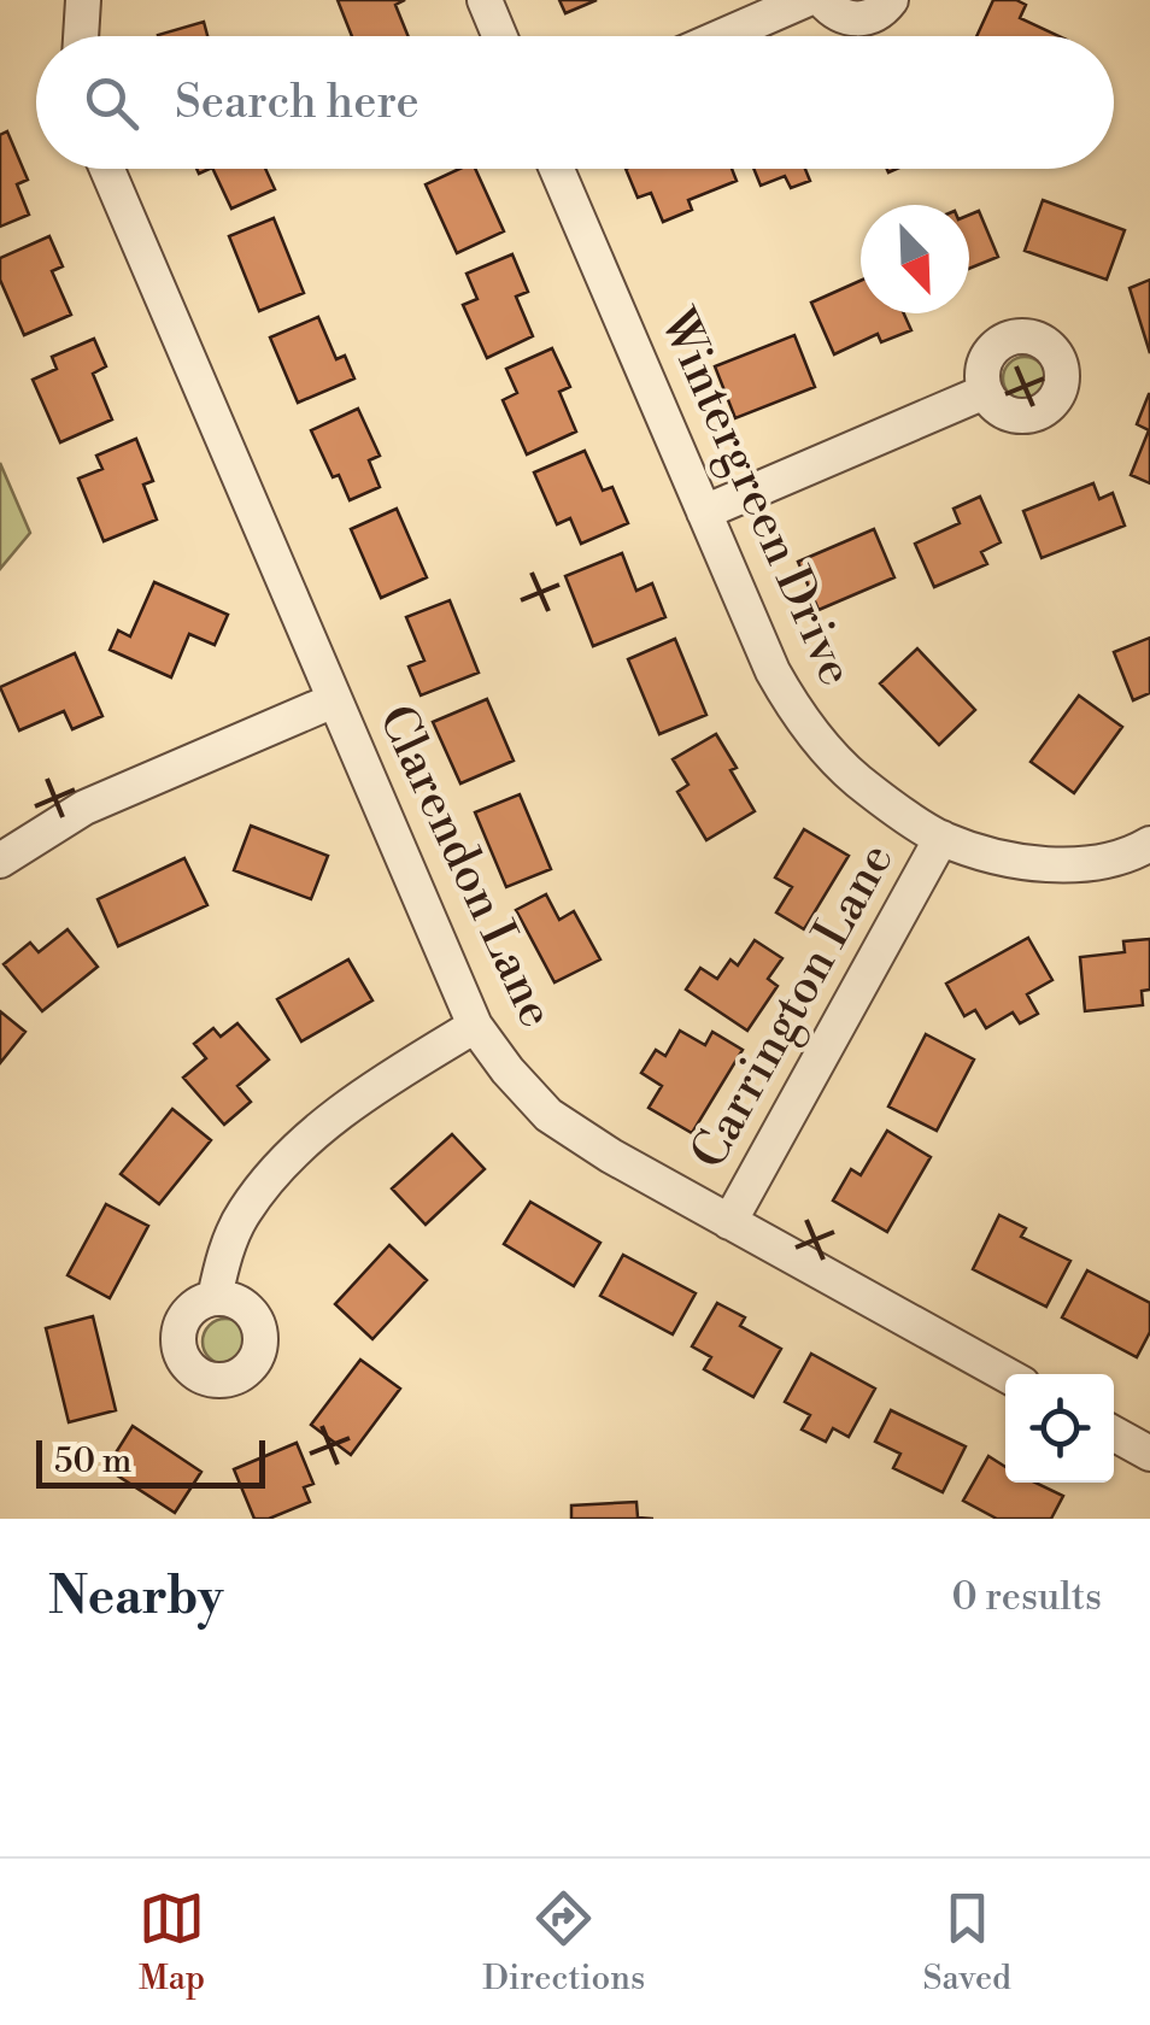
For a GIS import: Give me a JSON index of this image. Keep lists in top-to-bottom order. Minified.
{"streets":{"street":["Wintergreen Drive","Clarendon Lane","Carrington Lane"]},"crossings":[["Wintergreen Drive","Carrington Lane"],["Clarendon Lane","Carrington Lane"]],"scale_bar":"50 m","north":"bottom right","page":{"search":"Search here","scale":"50 m","heading":["Nearby","0 results"],"nav":["Map","Directions","Saved"]}}
